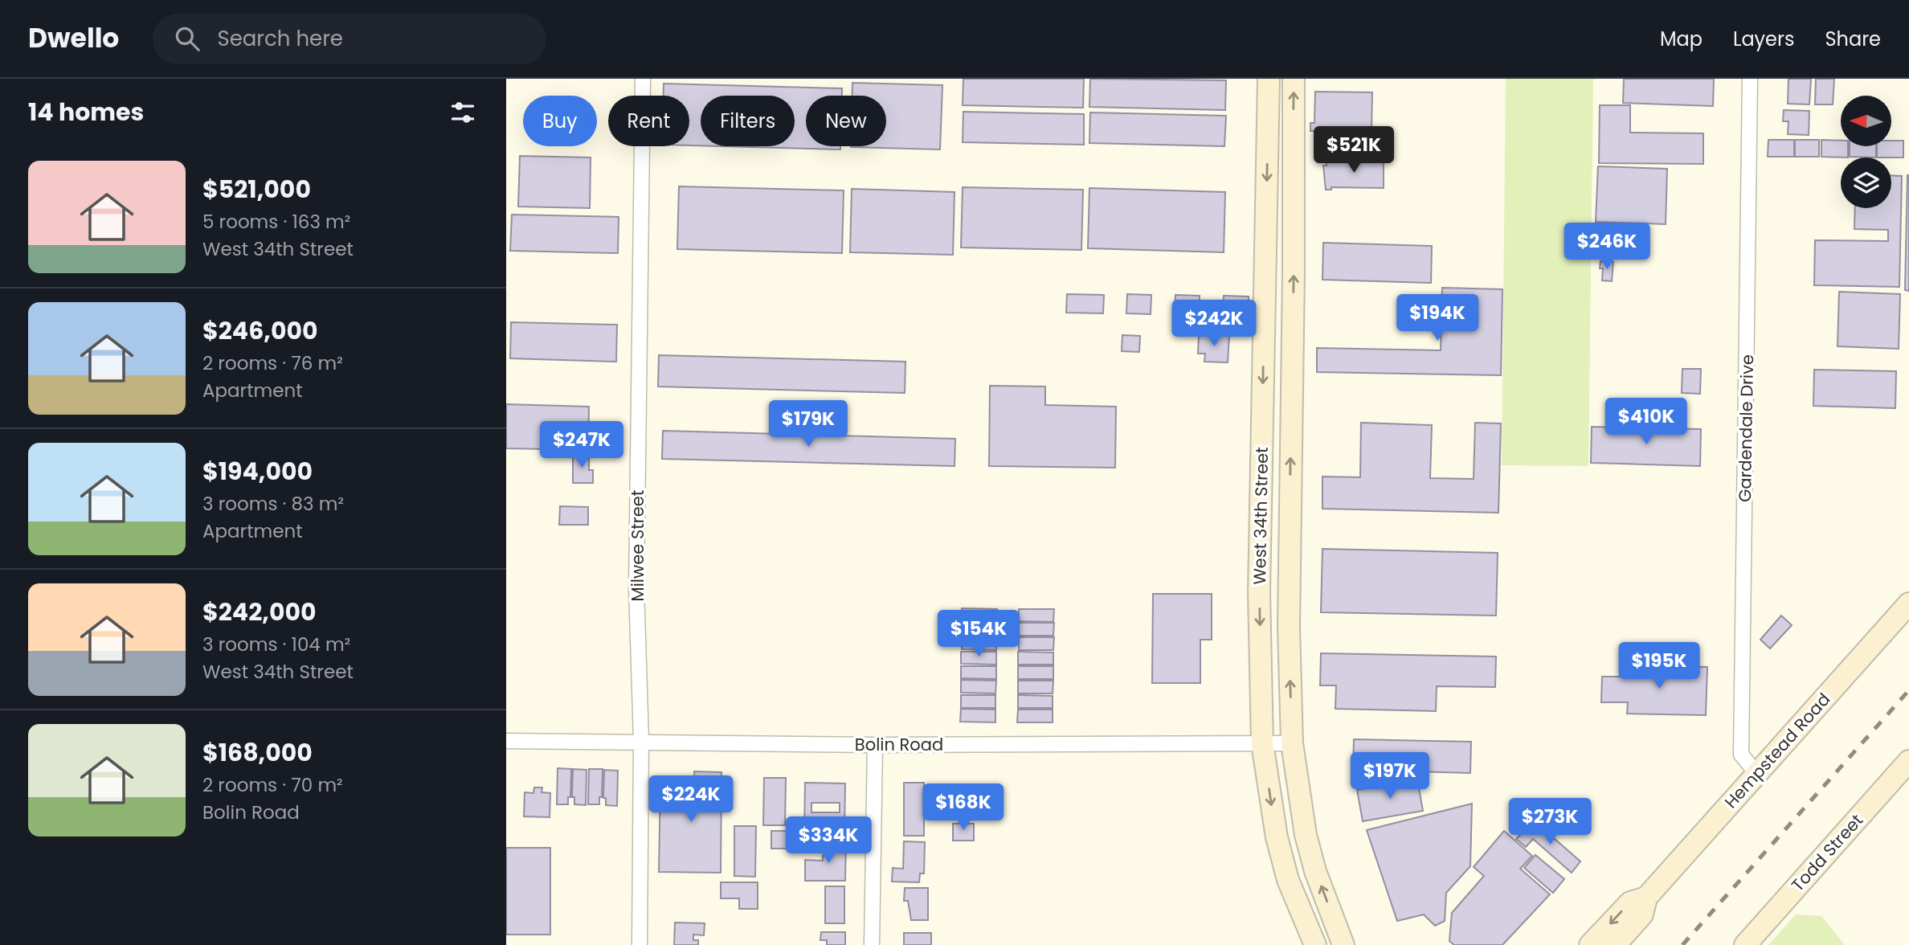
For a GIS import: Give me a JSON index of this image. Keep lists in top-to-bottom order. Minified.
{"streets":{"main road":["West 34th Street","Hempstead Road","Todd Street"],"street":["Gardendale Drive","Milwee Street","Bolin Road"]},"crossings":[["Gardendale Drive","Hempstead Road"],["West 34th Street","Bolin Road"],["Milwee Street","Bolin Road"]],"north":"left","page":{"header":"Dwello","search":"Search here","nav":["Map","Layers","Share"],"heading":"14 homes","chip":["Buy","Rent","Filters","New"],"price":["$521K","$246K","$194K","$242K","$410K","$179K","$247K","$154K","$195K","$197K","$224K","$168K","$273K","$334K"],"list":[{"name":"$521,000","note":"5 rooms · 163 m² · West 34th Street"},{"name":"$246,000","note":"2 rooms · 76 m² · Apartment"},{"name":"$194,000","note":"3 rooms · 83 m² · Apartment"},{"name":"$242,000","note":"3 rooms · 104 m² · West 34th Street"},{"name":"$168,000","note":"2 rooms · 70 m² · Bolin Road"}]}}
